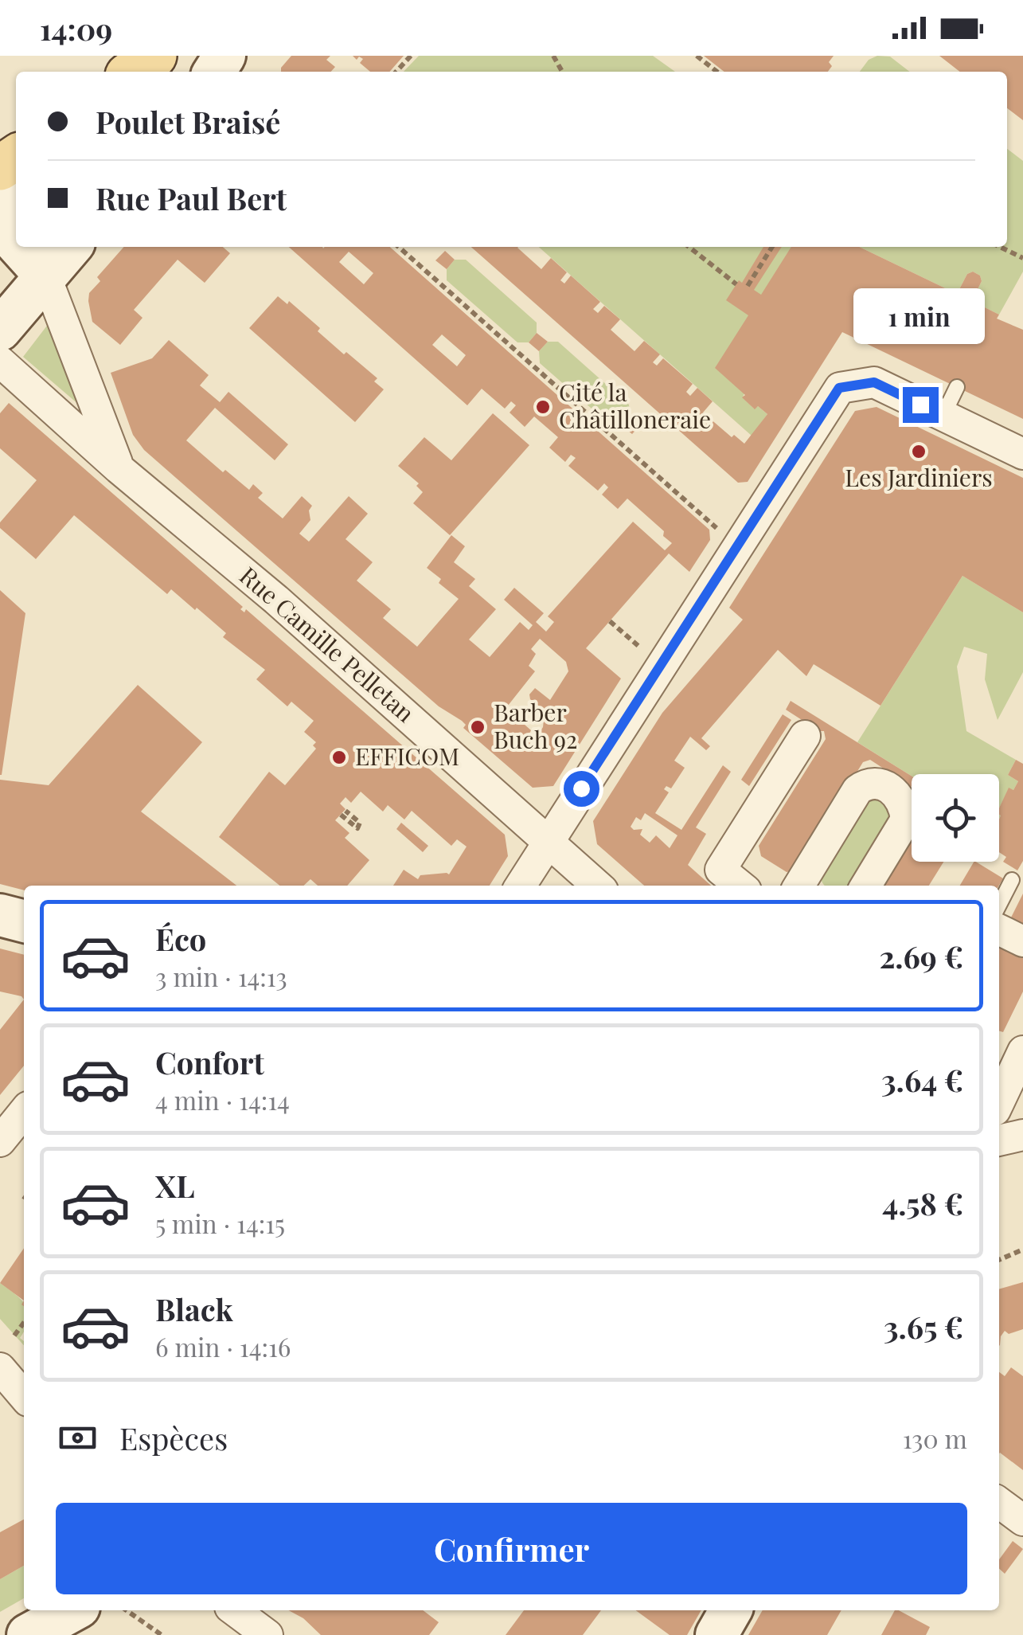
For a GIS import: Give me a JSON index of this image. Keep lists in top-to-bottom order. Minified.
{"streets":{"street":["Rue Camille Pelletan"]},"places":["Cité la Châtilloneraie","Les Jardiniers","Barber Buch 92","EFFICOM"],"page":{"status":"14:09","banner":["Poulet Braisé","Rue Paul Bert"],"bubble":"1 min","list":[{"name":"Éco","note":"3 min · 14:13","value":"2.69 €"},{"name":"Confort","note":"4 min · 14:14","value":"3.64 €"},{"name":"XL","note":"5 min · 14:15","value":"4.58 €"},{"name":"Black","note":"6 min · 14:16","value":"3.65 €"}],"pay":["Espèces","130 m"],"buttons":"Confirmer"}}
